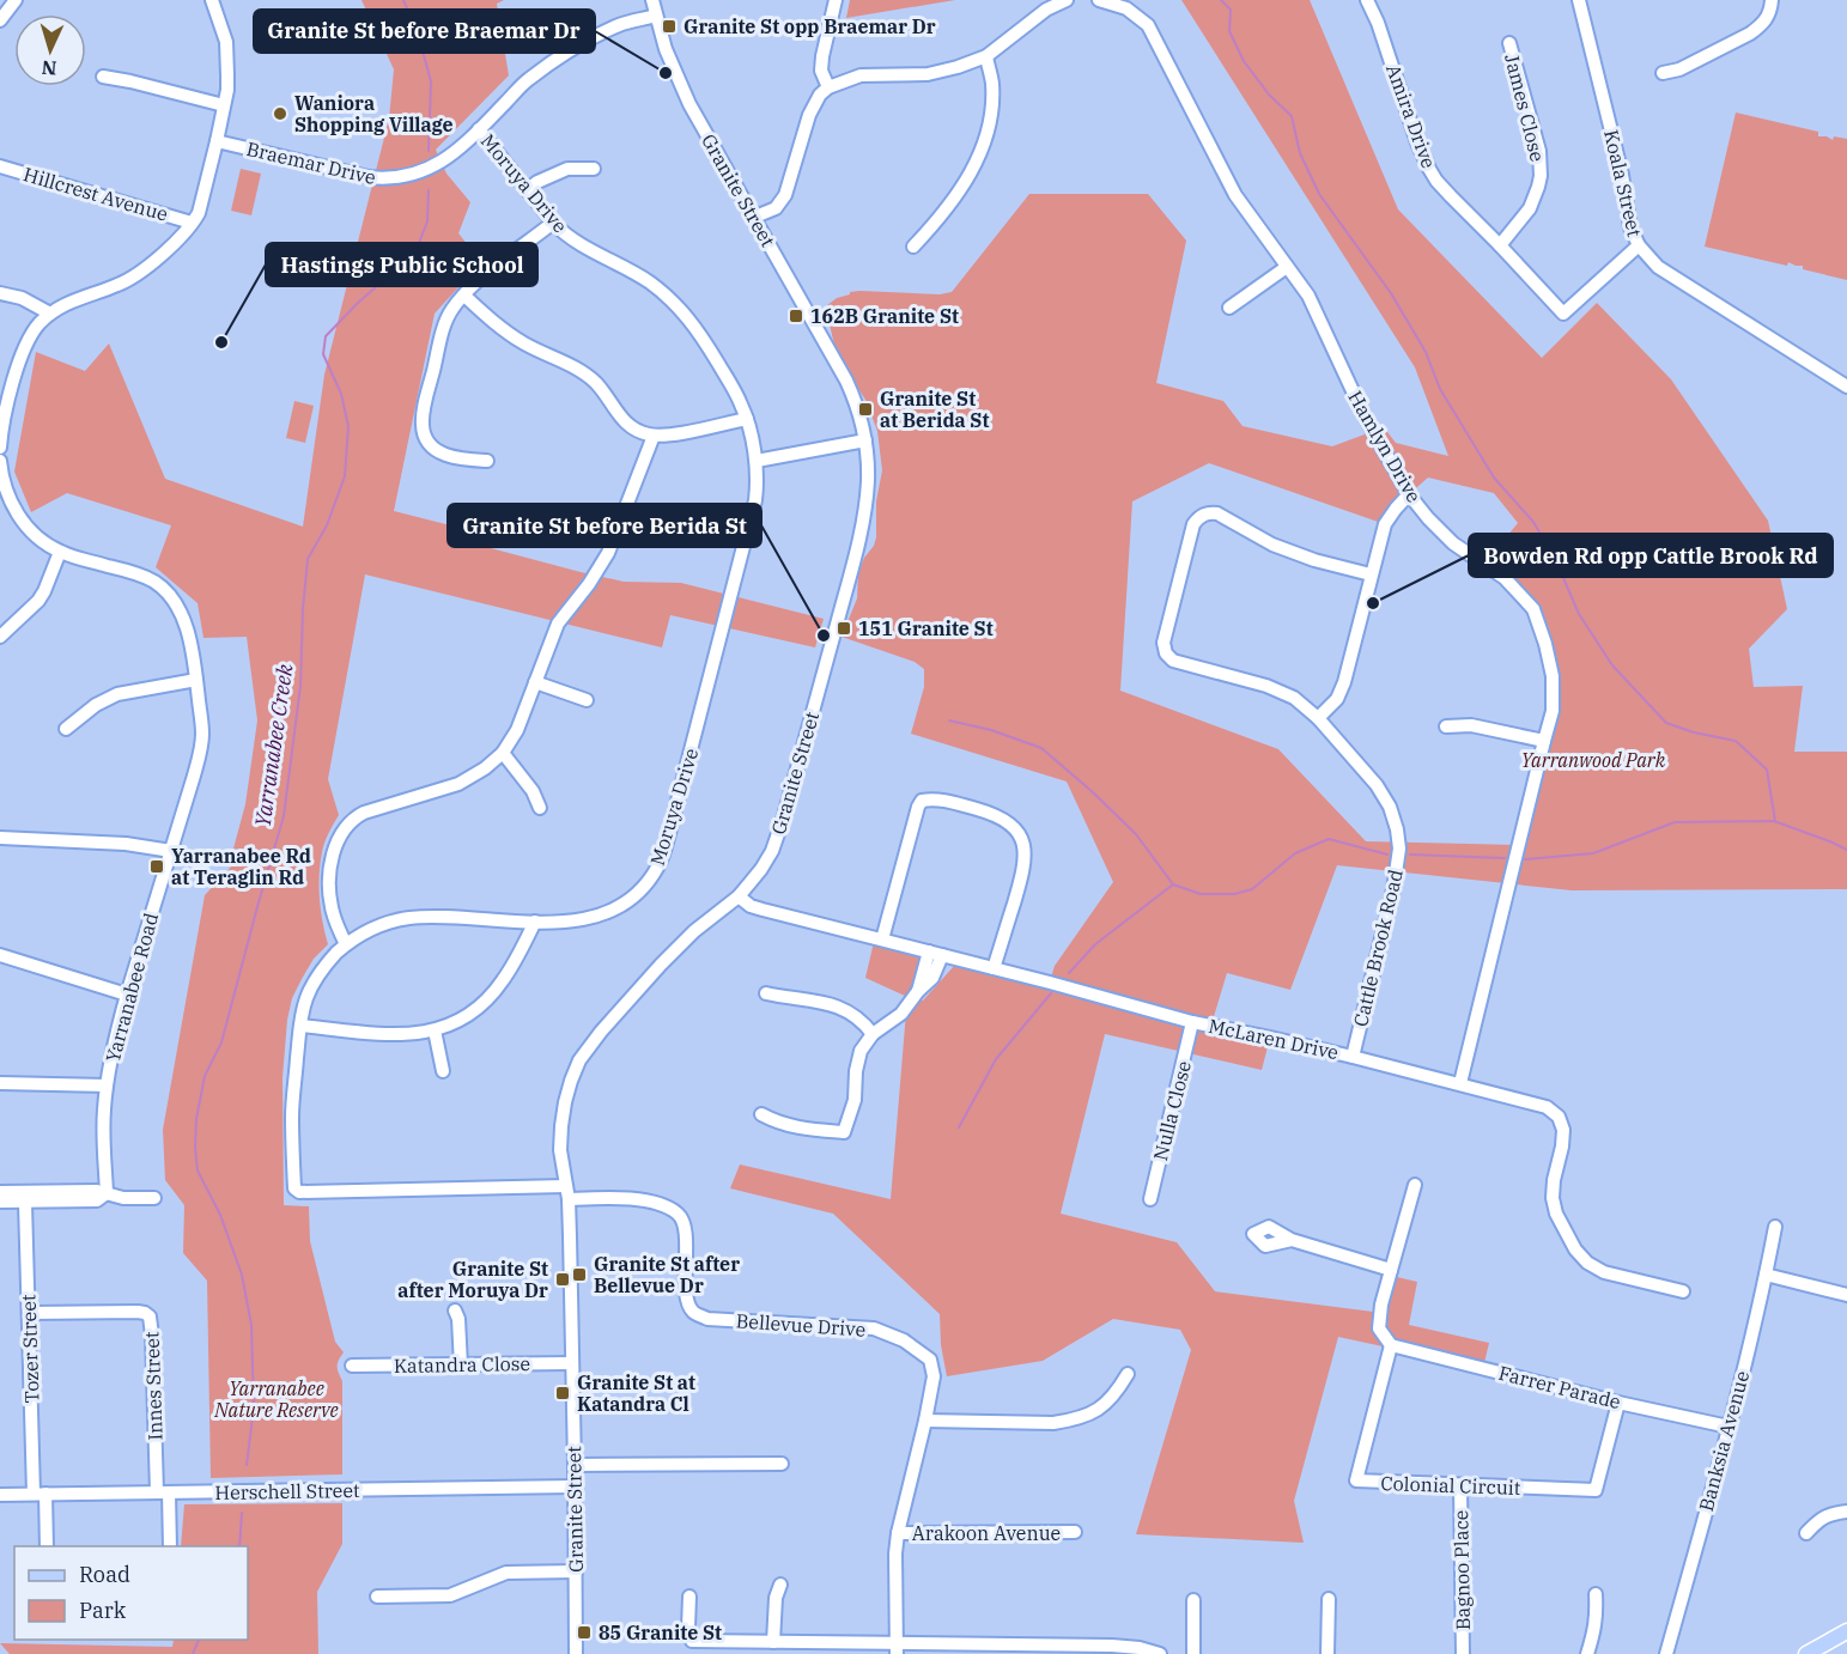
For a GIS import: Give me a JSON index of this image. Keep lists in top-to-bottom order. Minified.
{"streets":{"street":["James Close","Amira Drive","Braemar Drive","Moruya Drive","Koala Street","Granite Street","Hillcrest Avenue","Hamlyn Drive","Cattle Brook Road","Yarranabee Road","McLaren Drive","Nulla Close","Bellevue Drive","Tozer Street","Katandra Close","Innes Street","Farrer Parade","Banksia Avenue","Colonial Circuit","Herschell Street","Arakoon Avenue","Bagnoo Place"]},"crossings":[["James Close","Amira Drive"],["Amira Drive","Koala Street"],["Braemar Drive","Moruya Drive"],["Braemar Drive","Granite Street"],["Moruya Drive","Granite Street"],["Moruya Drive","Bellevue Drive"],["Granite Street","McLaren Drive"],["Granite Street","Bellevue Drive"],["Granite Street","Katandra Close"],["Granite Street","Herschell Street"],["Hamlyn Drive","McLaren Drive"],["Cattle Brook Road","McLaren Drive"],["McLaren Drive","Nulla Close"],["Bellevue Drive","Arakoon Avenue"],["Tozer Street","Innes Street"],["Tozer Street","Herschell Street"],["Innes Street","Herschell Street"],["Farrer Parade","Banksia Avenue"],["Farrer Parade","Colonial Circuit"],["Colonial Circuit","Bagnoo Place"]],"water":["Yarranabee Creek"],"parks":["Yarranwood Park","Yarranabee Nature Reserve"],"places":{"transit":["Granite St opp Braemar Dr","162B Granite St","Granite St at Berida St","151 Granite St","Yarranabee Rd at Teraglin Rd","Granite St after Bellevue Dr","Granite St after Moruya Dr","Granite St at Katandra Cl","85 Granite St"],"other":["Granite St before Braemar Dr","Waniora Shopping Village","Hastings Public School","Bowden Rd opp Cattle Brook Rd","Granite St before Berida St"]},"legend":["Road","Park"],"north":"bottom"}
